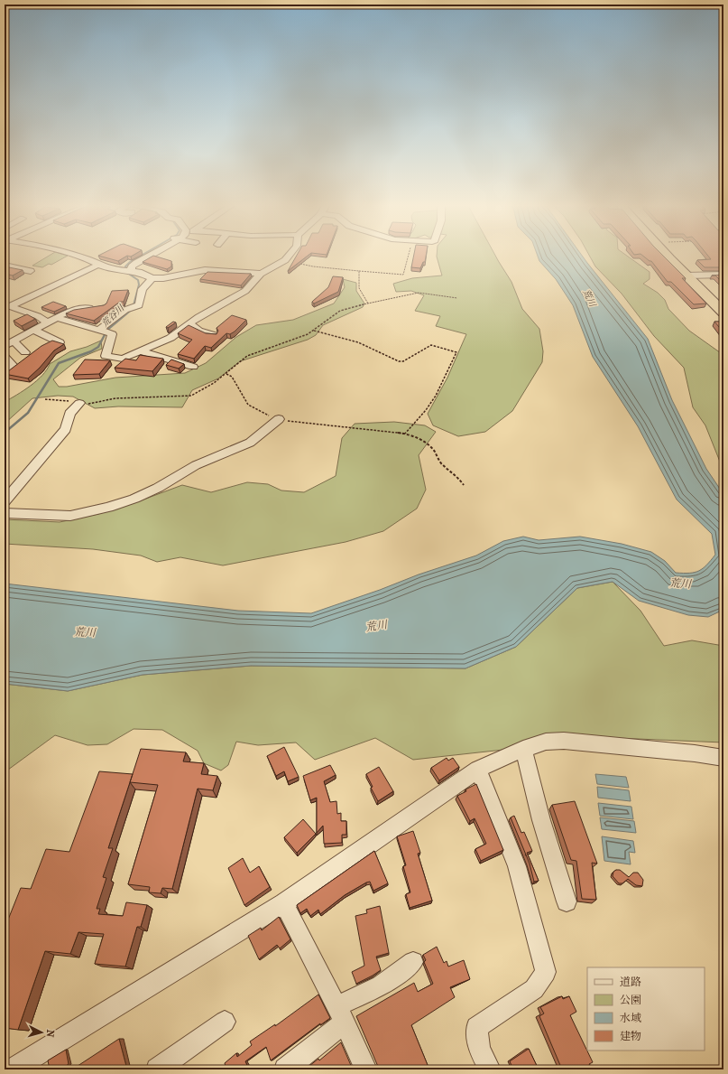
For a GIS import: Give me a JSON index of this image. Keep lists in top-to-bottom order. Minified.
{"water":["荒川","荒谷川"],"legend":["道路","公園","水域","建物"],"north":"right"}
